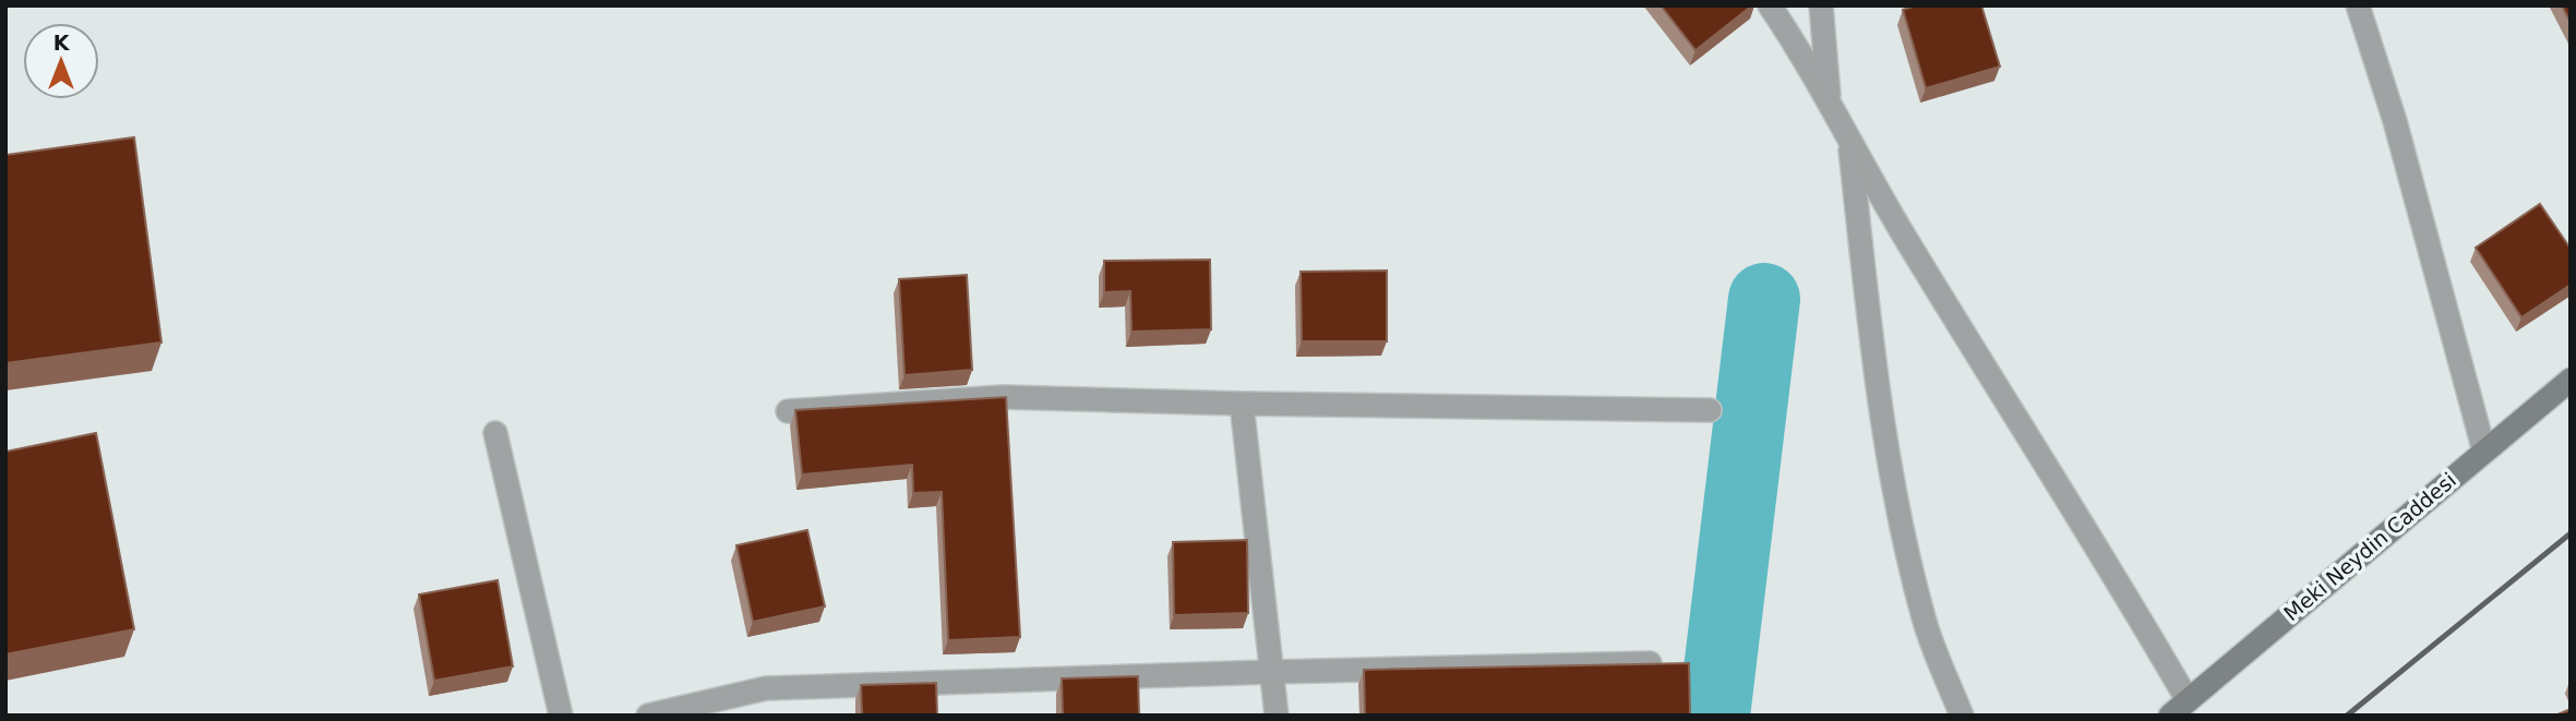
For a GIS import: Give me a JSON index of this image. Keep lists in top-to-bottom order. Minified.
{"streets":{"street":["Meki Neydin Caddesi"]},"north":"top"}
